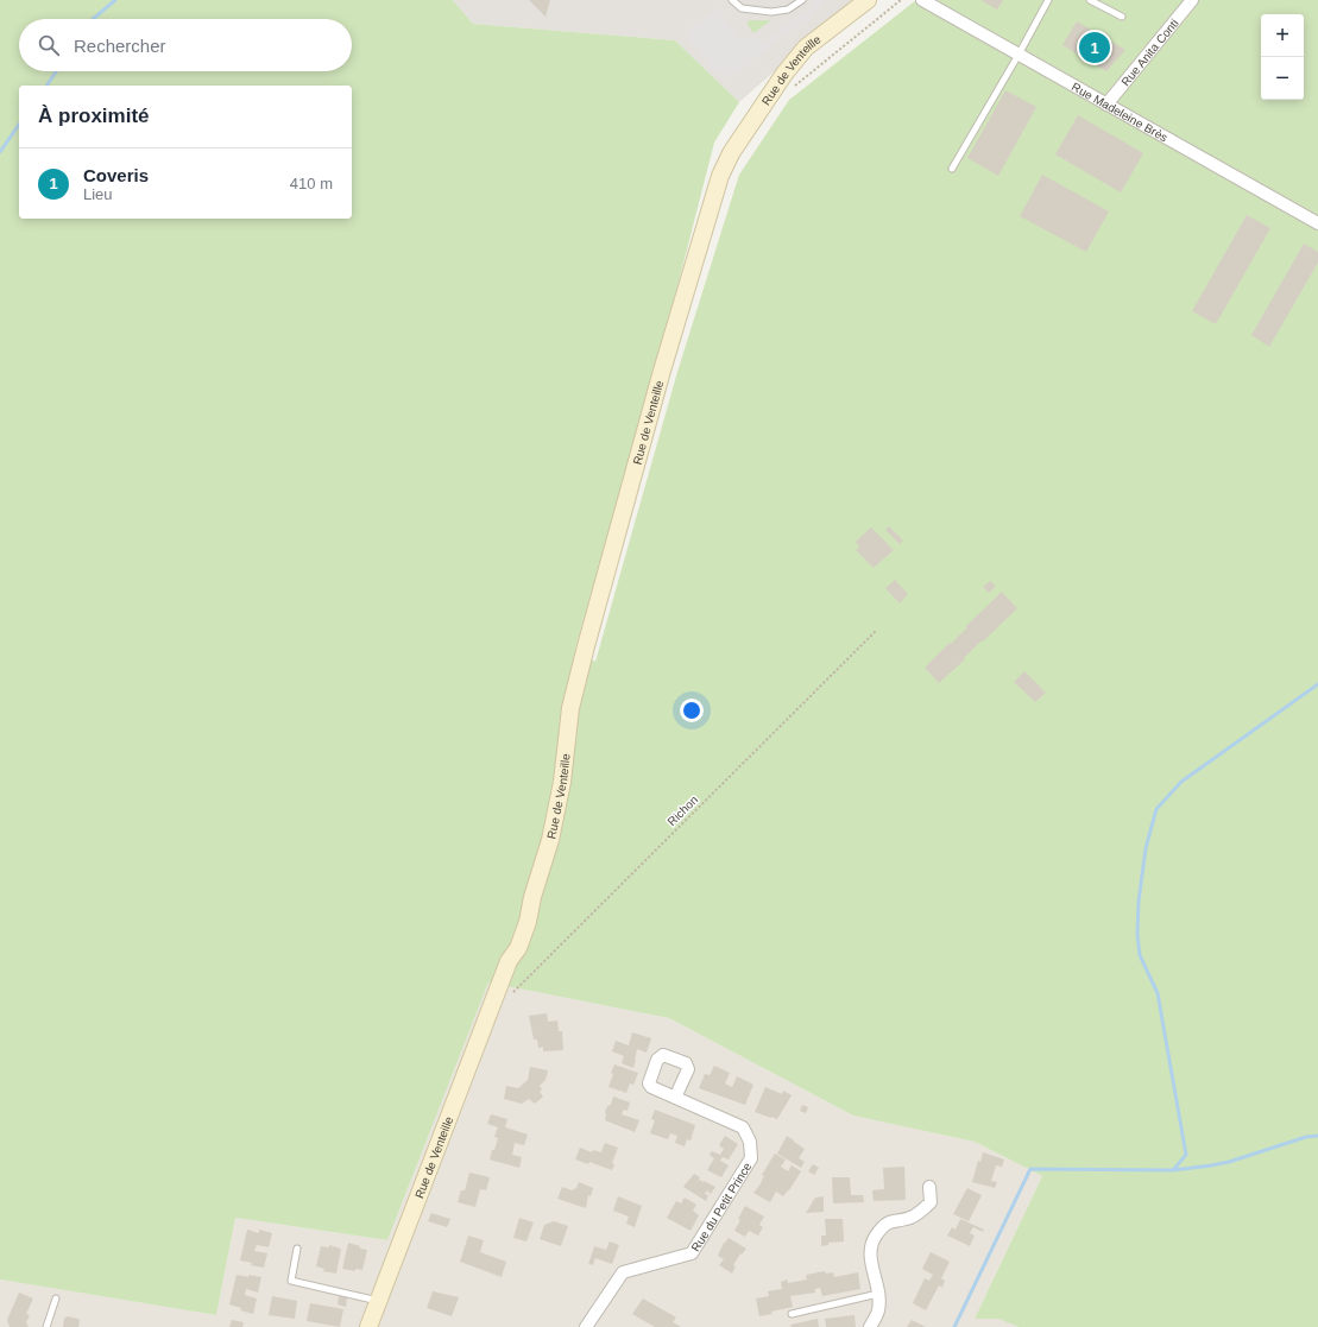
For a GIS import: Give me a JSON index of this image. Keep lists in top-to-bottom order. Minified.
{"streets":{"street":["Rue Anita Conti","Rue de Venteille","Rue Madeleine Brès","Rue du Petit Prince"],"path":["Richon"]},"crossings":[["Rue Anita Conti","Rue Madeleine Brès"],["Rue de Venteille","Richon"]],"page":{"map_buttons":["+","−"],"search":"Rechercher","pins":"1","heading":"À proximité","list":[{"mark":"1","name":"Coveris","note":"Lieu","value":"410 m"}]}}
